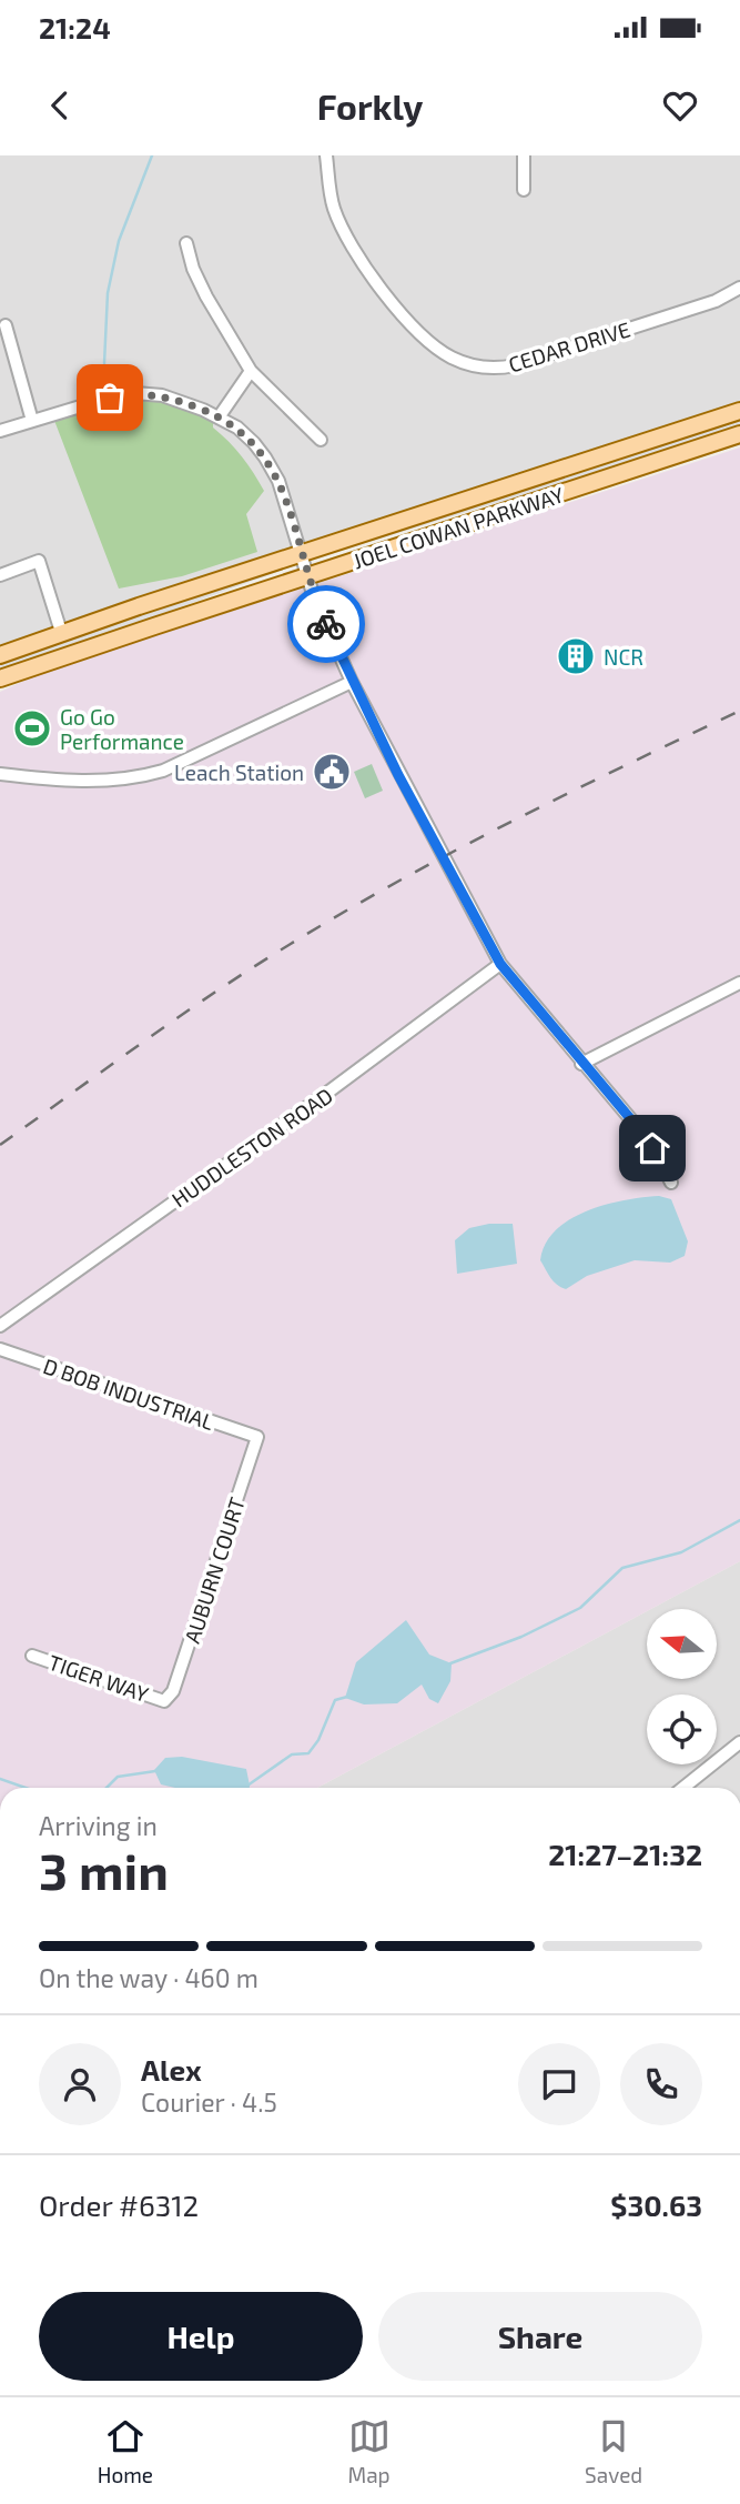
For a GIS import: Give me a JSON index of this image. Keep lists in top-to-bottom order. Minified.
{"streets":{"main road":["JOEL COWAN PARKWAY"],"street":["CEDAR DRIVE","HUDDLESTON ROAD","D BOB INDUSTRIAL","AUBURN COURT","TIGER WAY"]},"crossings":[["D BOB INDUSTRIAL","AUBURN COURT"],["AUBURN COURT","TIGER WAY"]],"places":{"building":["NCR"],"sports":["Go Go Performance"],"public building":["Leach Station"]},"north":"left","page":{"status":"21:24","header":"Forkly","heading":["3 min","Arriving in","21:27–21:32"],"panel":["Alex","Courier · 4.5","Order #6312","$30.63"],"bar":"On the way · 460 m","buttons":["Help","Share"],"tabs":["Home","Map","Saved"]}}
